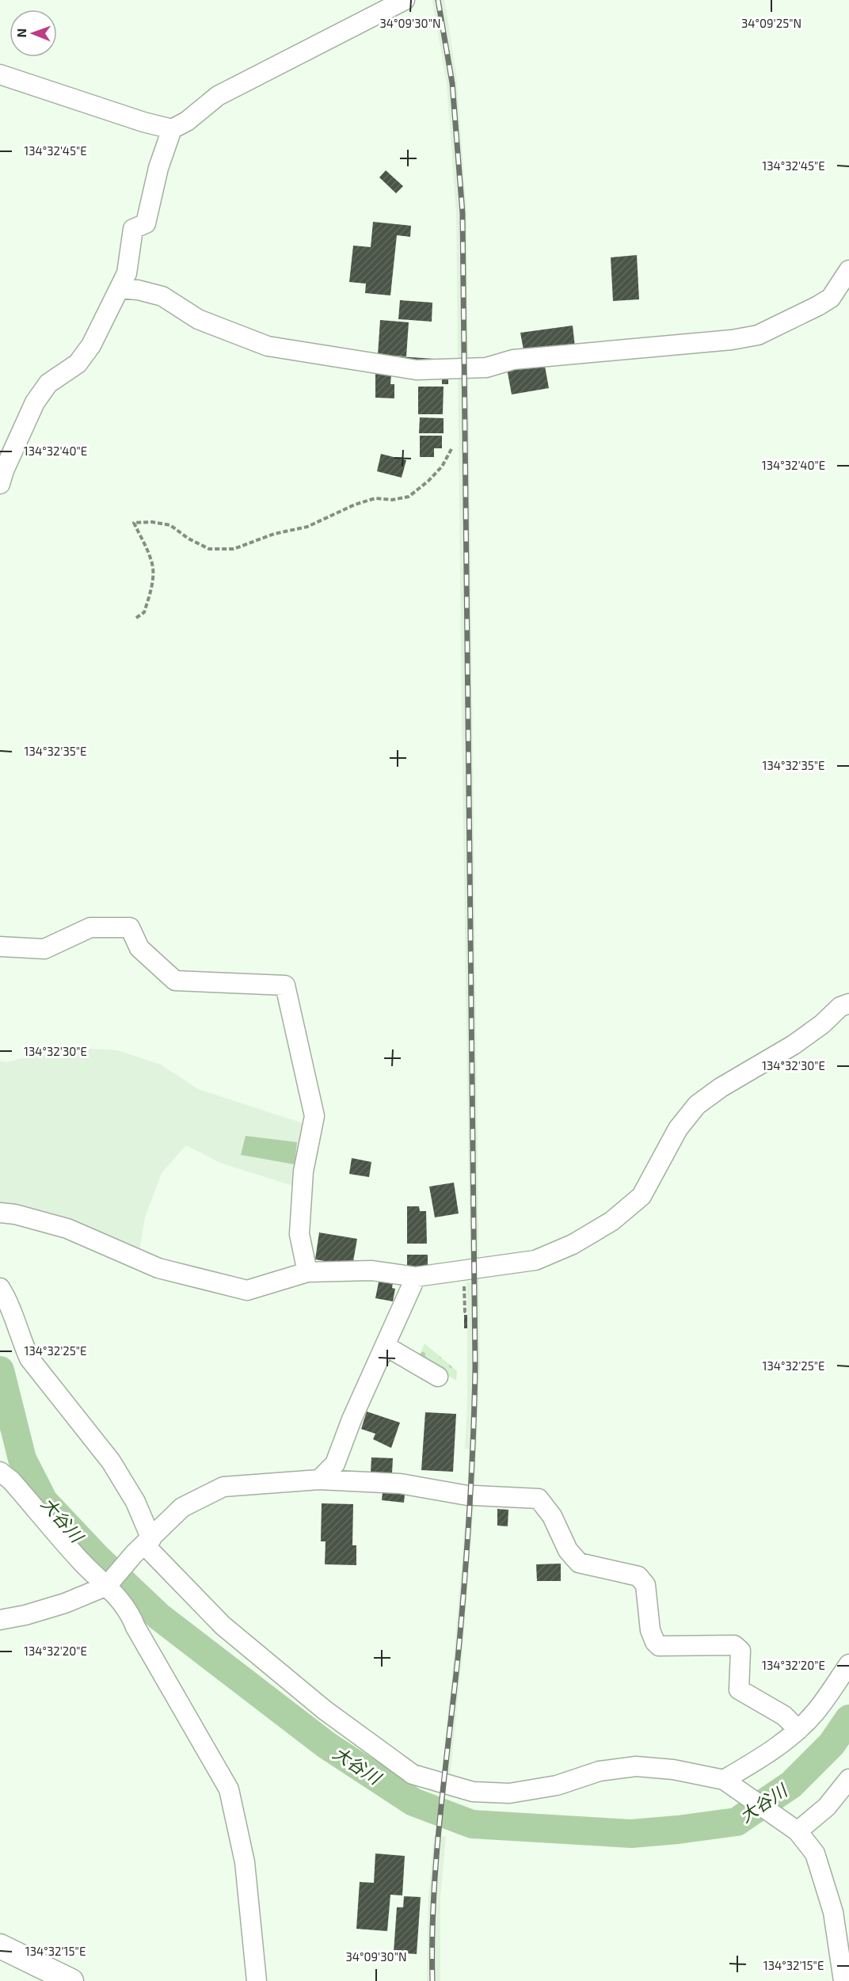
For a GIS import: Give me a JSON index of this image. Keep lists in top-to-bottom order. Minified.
{"water":["大谷川"],"north":"left","coordinates":["34°09'30\"N","34°09'25\"N","134°32'45\"E","134°32'40\"E","134°32'35\"E","134°32'30\"E","134°32'25\"E","134°32'20\"E","134°32'15\"E"]}
